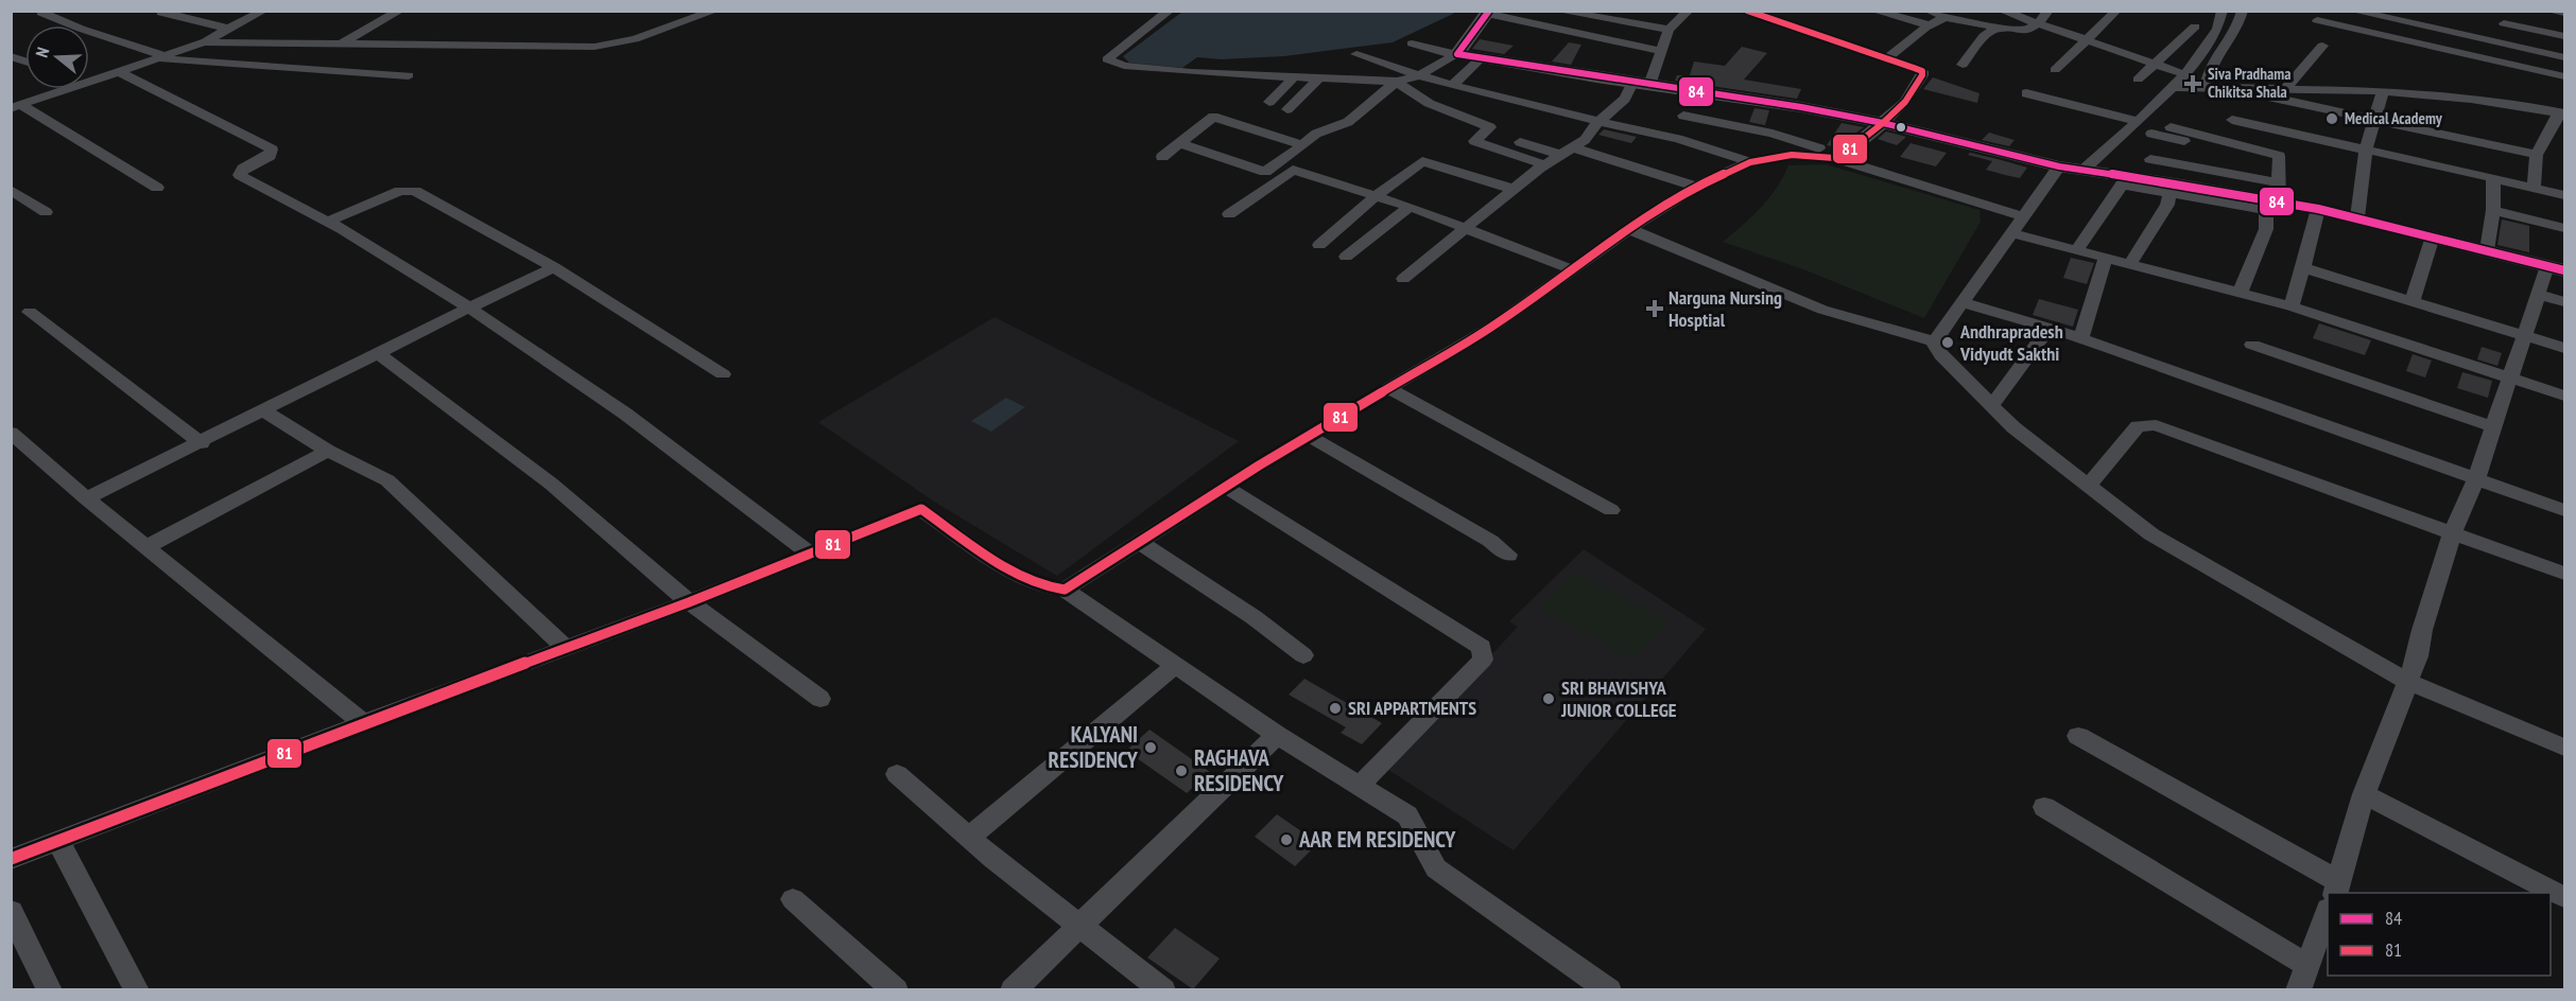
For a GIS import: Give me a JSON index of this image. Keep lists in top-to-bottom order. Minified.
{"places":{"health":["Siva Pradhama Chikitsa Shala","Narguna Nursing Hosptial"],"other":["Medical Academy","Andhrapradesh Vidyudt Sakthi","SRI BHAVISHYA JUNIOR COLLEGE","SRI APPARTMENTS","KALYANI RESIDENCY","RAGHAVA RESIDENCY","AAR EM RESIDENCY"]},"lines":["transit line 84","transit line 81"],"legend":["84","81"],"north":"left"}
